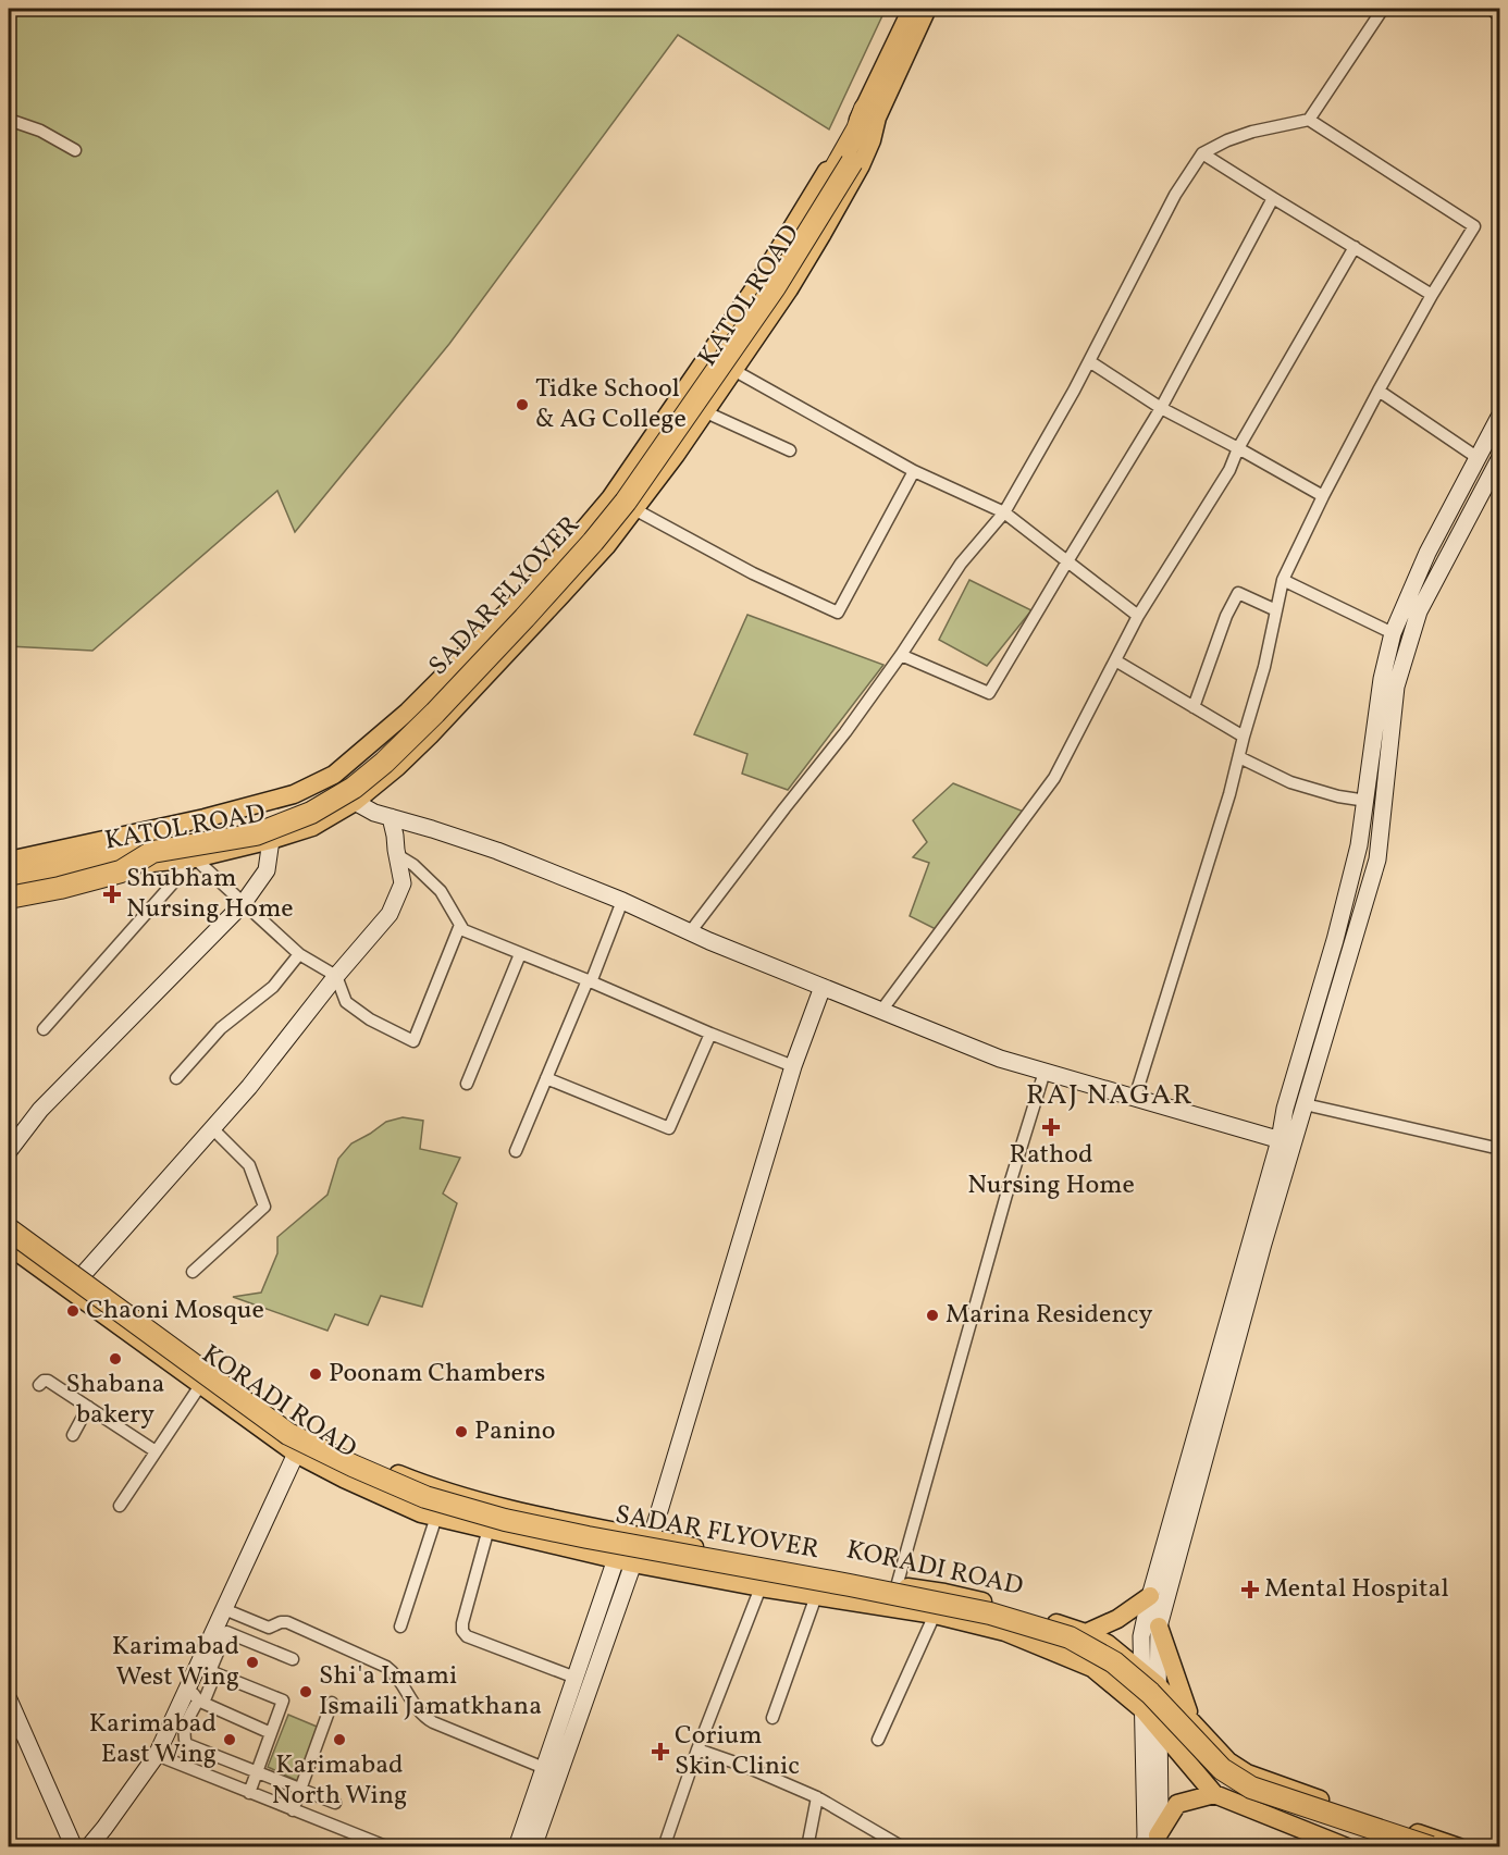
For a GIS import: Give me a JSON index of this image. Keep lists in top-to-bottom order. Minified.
{"streets":{"highway":["SADAR FLYOVER"],"main road":["KATOL ROAD","KORADI ROAD"]},"crossings":[["KATOL ROAD","SADAR FLYOVER"]],"districts":["RAJ NAGAR"],"places":{"other":["Tidke School & AG College","Chaoni Mosque","Marina Residency","Shabana bakery","Poonam Chambers","Panino","Karimabad West Wing","Shi'a Imami Ismaili Jamatkhana","Karimabad East Wing","Karimabad North Wing"],"health":["Shubham Nursing Home","Rathod Nursing Home","Mental Hospital","Corium Skin Clinic"]}}
